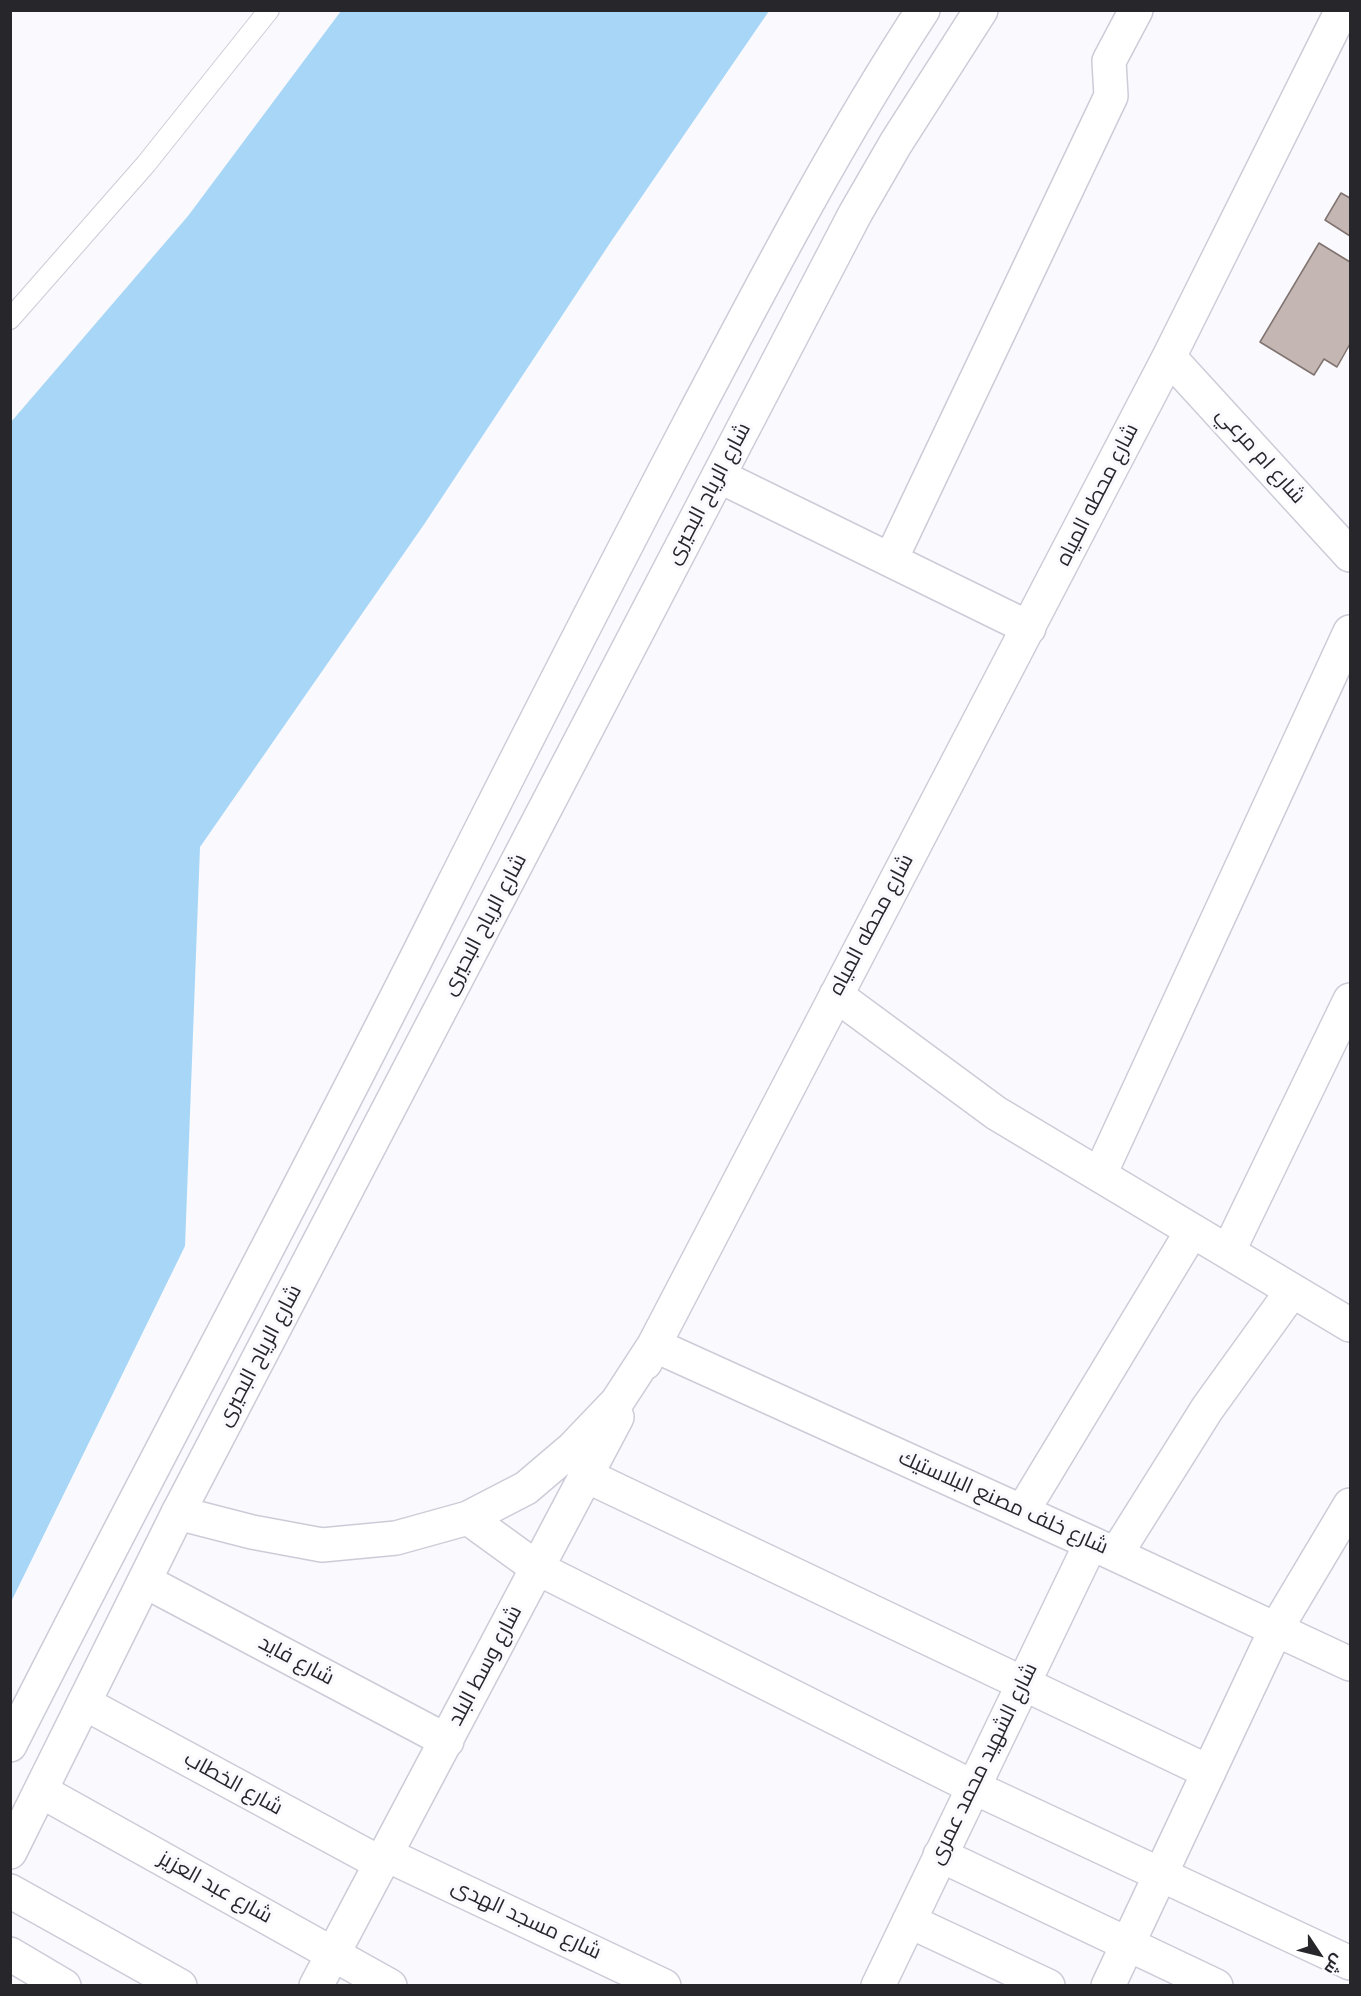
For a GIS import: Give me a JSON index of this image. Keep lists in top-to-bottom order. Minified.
{"streets":{"street":["شارع ام مرعي","شارع الرياح البحيرى","شارع محطه المياه","شارع خلف مصنع البلاستيك","شارع فايد","شارع وسط البلد","شارع الشهيد محمد عمرى","شارع الخطاب","شارع عبد العزيز","شارع مسجد الهدى"]},"crossings":[["شارع ام مرعي","شارع محطه المياه"],["شارع الرياح البحيرى","شارع محطه المياه"],["شارع الرياح البحيرى","شارع فايد"],["شارع الرياح البحيرى","شارع الخطاب"],["شارع الرياح البحيرى","شارع عبد العزيز"],["شارع محطه المياه","شارع خلف مصنع البلاستيك"],["شارع محطه المياه","شارع وسط البلد"],["شارع خلف مصنع البلاستيك","شارع وسط البلد"],["شارع خلف مصنع البلاستيك","شارع الشهيد محمد عمرى"],["شارع فايد","شارع وسط البلد"],["شارع وسط البلد","شارع الخطاب"],["شارع وسط البلد","شارع عبد العزيز"],["شارع وسط البلد","شارع مسجد الهدى"],["شارع الخطاب","شارع مسجد الهدى"]],"north":"bottom right"}
